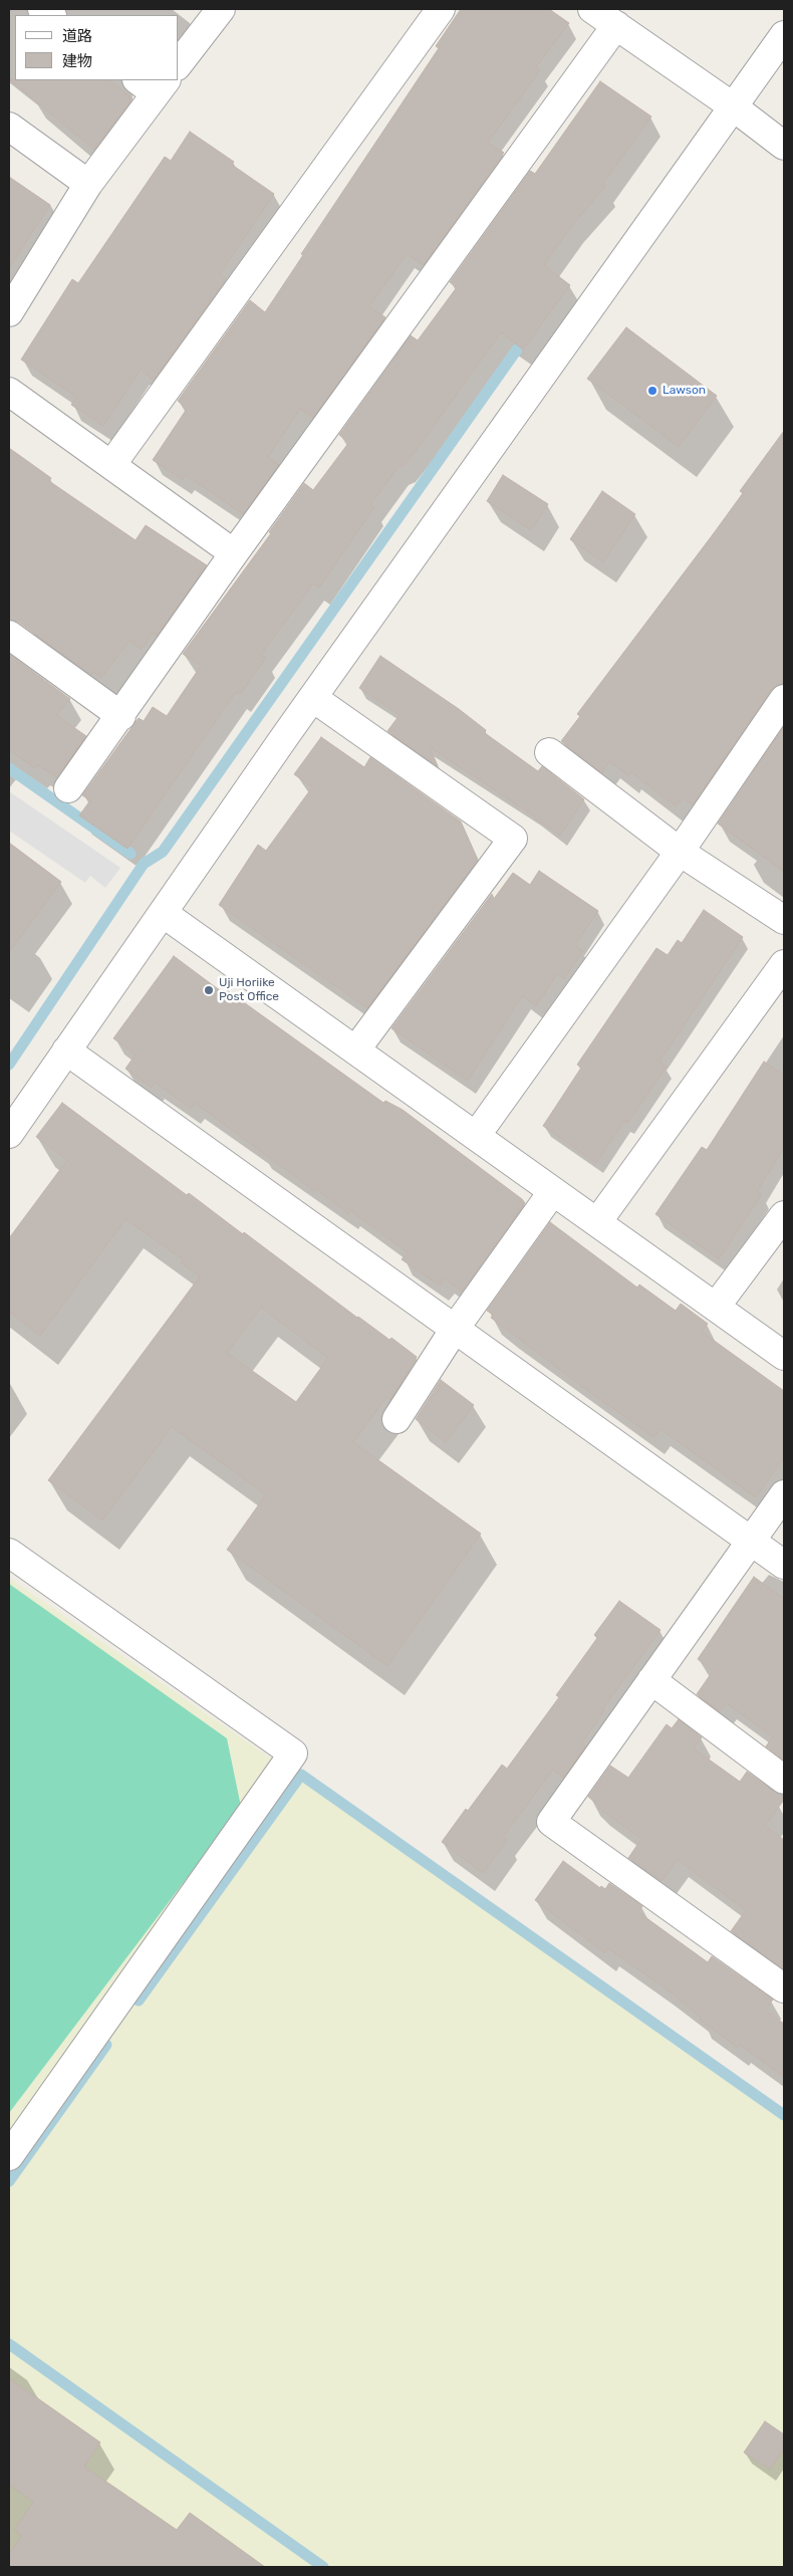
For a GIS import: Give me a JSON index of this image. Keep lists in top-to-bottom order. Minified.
{"places":["Lawson","Uji Horiike Post Office"],"legend":["道路","建物"]}
